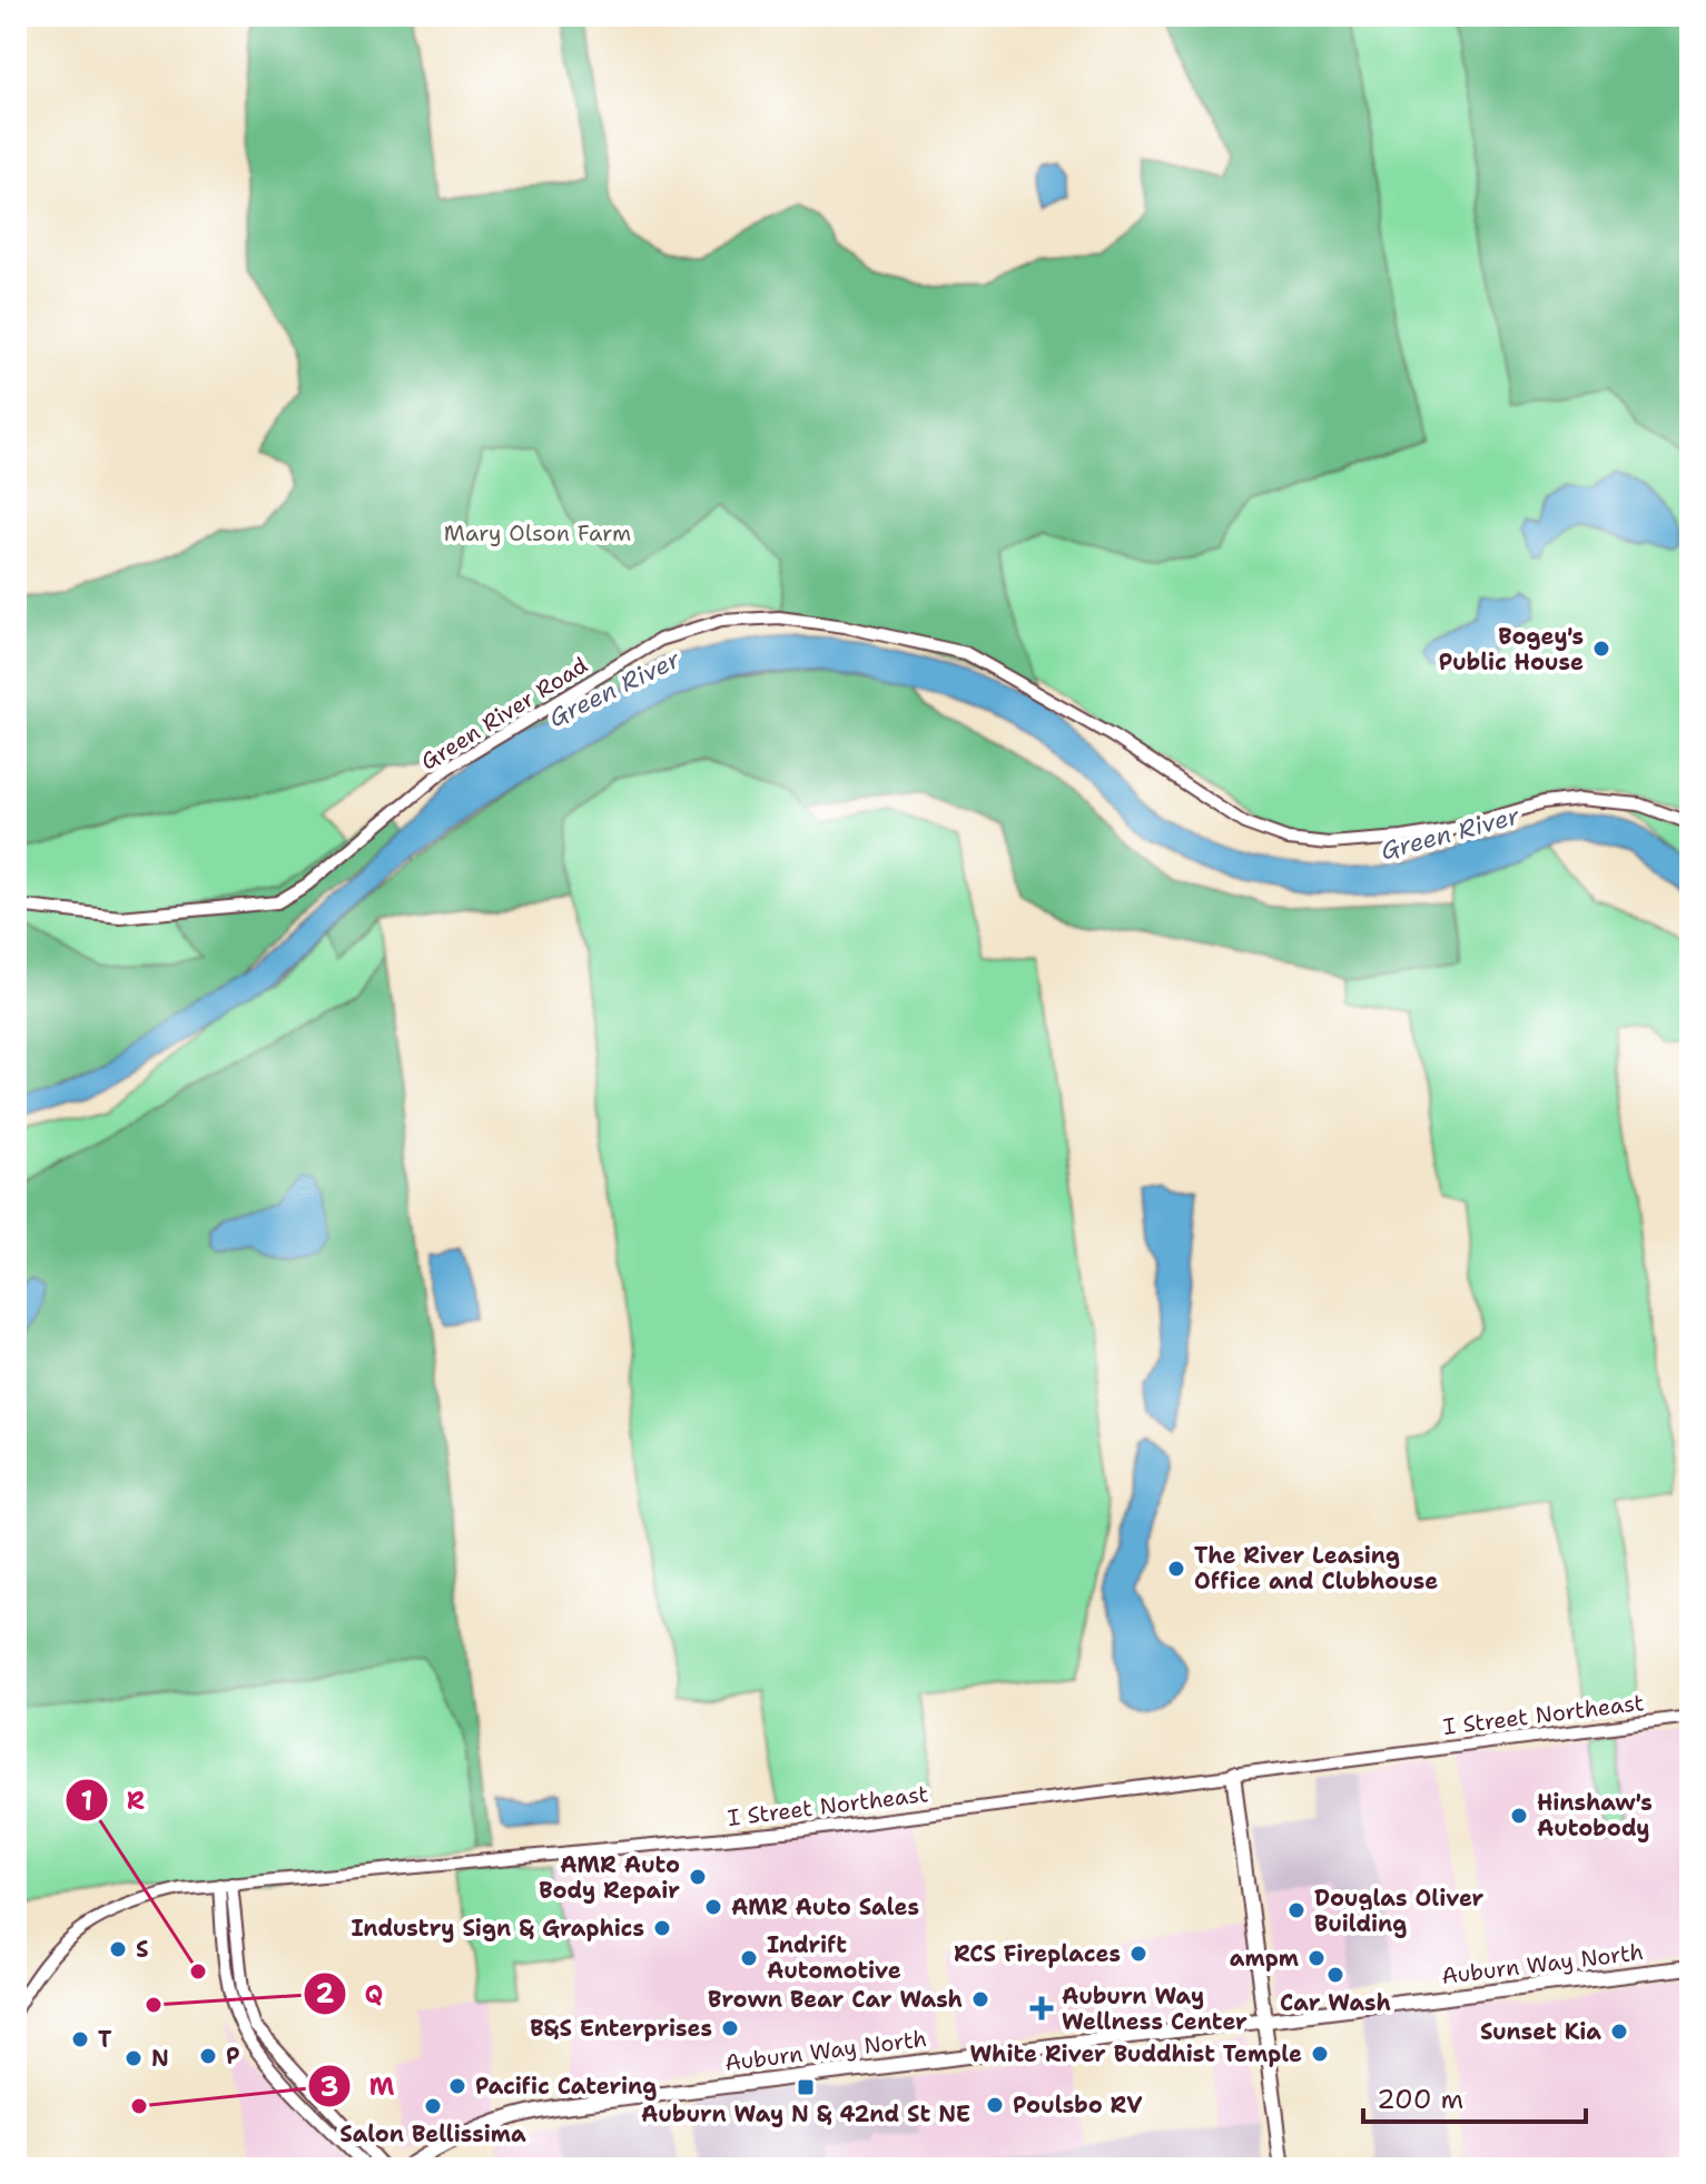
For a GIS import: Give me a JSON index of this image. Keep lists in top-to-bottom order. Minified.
{"streets":{"main road":["Auburn Way North"],"street":["Green River Road","I Street Northeast"]},"water":["Green River"],"parks":["Mary Olson Farm"],"places":{"other":["Bogey's Public House","The River Leasing Office and Clubhouse","Hinshaw's Autobody","AMR Auto Body Repair","AMR Auto Sales","Douglas Oliver Building","Industry Sign & Graphics","S","RCS Fireplaces","Indrift Automotive","ampm","R","Car Wash","Brown Bear Car Wash","Q","B&S Enterprises","Sunset Kia","T","White River Buddhist Temple","P","N","Pacific Catering","Poulsbo RV","M","Salon Bellissima"],"health":["Auburn Way Wellness Center"],"transit":["Auburn Way N & 42nd St NE"]},"scale_bar":"200 m"}
